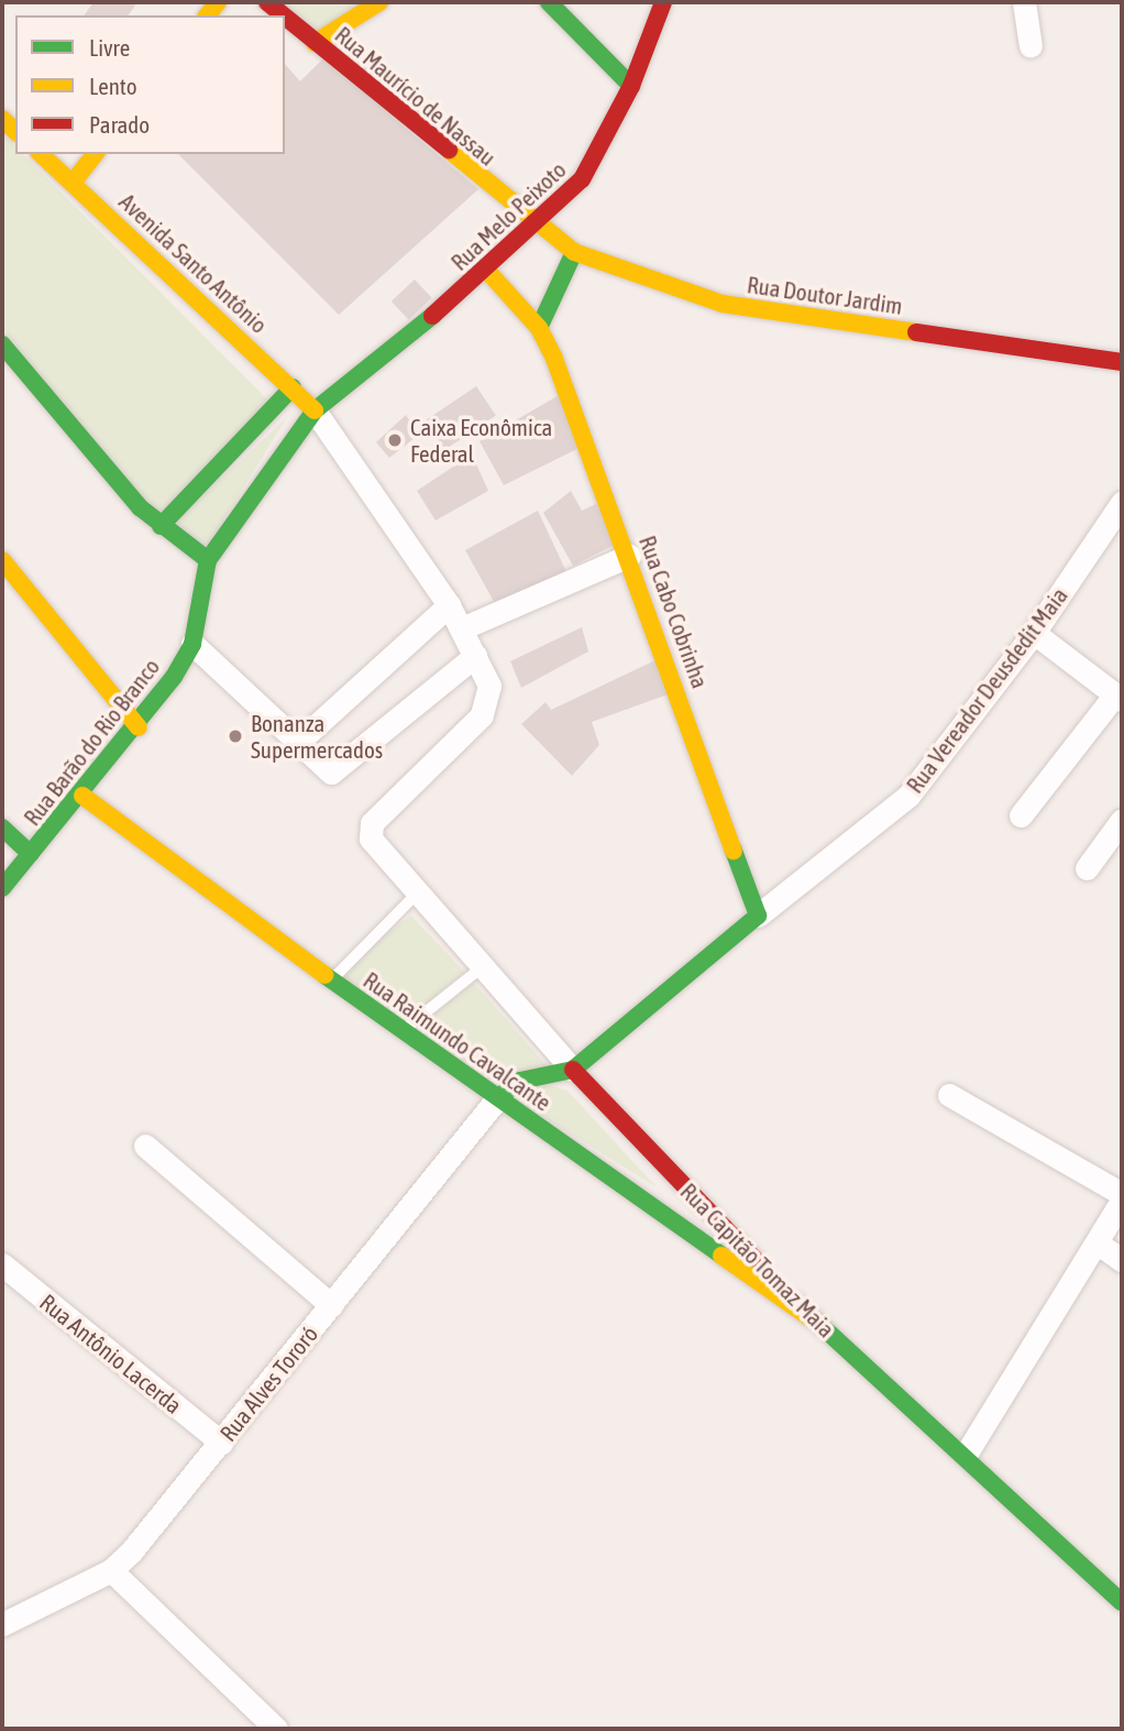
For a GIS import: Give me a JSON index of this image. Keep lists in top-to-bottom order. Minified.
{"streets":{"street":["Rua Maurício de Nassau","Rua Melo Peixoto","Avenida Santo Antônio","Rua Doutor Jardim","Rua Cabo Cobrinha","Rua Vereador Deusdedit Maia","Rua Barão do Rio Branco","Rua Raimundo Cavalcante","Rua Capitão Tomaz Maia","Rua Antônio Lacerda","Rua Alves Tororó"]},"crossings":[["Rua Maurício de Nassau","Rua Melo Peixoto"],["Rua Maurício de Nassau","Rua Doutor Jardim"],["Rua Melo Peixoto","Avenida Santo Antônio"],["Rua Melo Peixoto","Rua Doutor Jardim"],["Rua Melo Peixoto","Rua Cabo Cobrinha"],["Rua Melo Peixoto","Rua Barão do Rio Branco"],["Rua Cabo Cobrinha","Rua Vereador Deusdedit Maia"],["Rua Barão do Rio Branco","Rua Raimundo Cavalcante"],["Rua Raimundo Cavalcante","Rua Capitão Tomaz Maia"],["Rua Raimundo Cavalcante","Rua Alves Tororó"],["Rua Antônio Lacerda","Rua Alves Tororó"]],"places":["Caixa Econômica Federal","Bonanza Supermercados"],"legend":["Livre","Lento","Parado"]}
